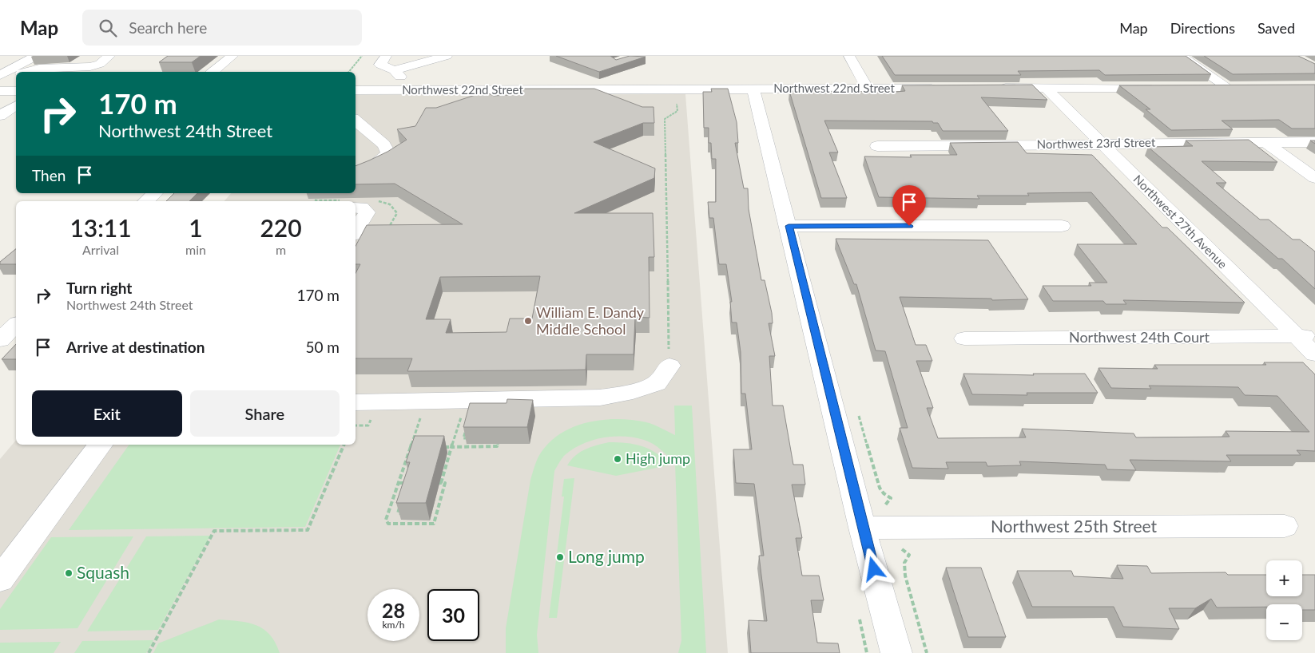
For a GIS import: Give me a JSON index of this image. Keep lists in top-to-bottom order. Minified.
{"streets":{"street":["Northwest 22nd Street","Northwest 23rd Street","Northwest 27th Avenue","Northwest 24th Court","Northwest 25th Street"]},"crossings":[["Northwest 23rd Street","Northwest 27th Avenue"],["Northwest 27th Avenue","Northwest 24th Court"]],"places":["William E. Dandy Middle School","High jump","Long jump","Squash"],"page":{"header":"Map","search":"Search here","nav":["Map","Directions","Saved"],"turn":["170 m","Northwest 24th Street"],"then":"Then","eta":["13:11","Arrival","1","min","220","m"],"list":[{"name":"Turn right","note":"Northwest 24th Street","value":"170 m"},{"name":"Arrive at destination","value":"50 m"}],"buttons":["Exit","Share"],"map_buttons":["+","−"],"speed":"28 km/h","limit":"30"}}
